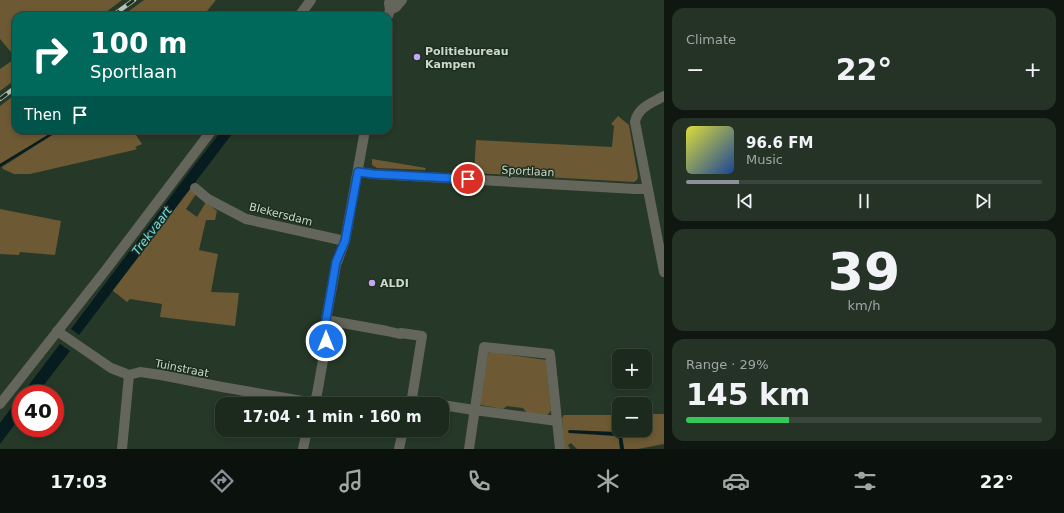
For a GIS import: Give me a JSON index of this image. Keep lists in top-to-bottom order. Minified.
{"streets":{"street":["Sportlaan","Blekersdam","Tuinstraat"]},"water":["Trekvaart"],"places":["Politiebureau Kampen","ALDI"],"page":{"tile":["Climate",["39","km/h"],["Range · 29%","145 km"]],"turn":["100 m","Sportlaan"],"heat":["−","22°","+"],"then":"Then","song":["96.6 FM","Music"],"map_buttons":["+","−"],"limit":"40","trip":"17:04 · 1 min · 160 m","tabs":["17:03","22°"]}}
